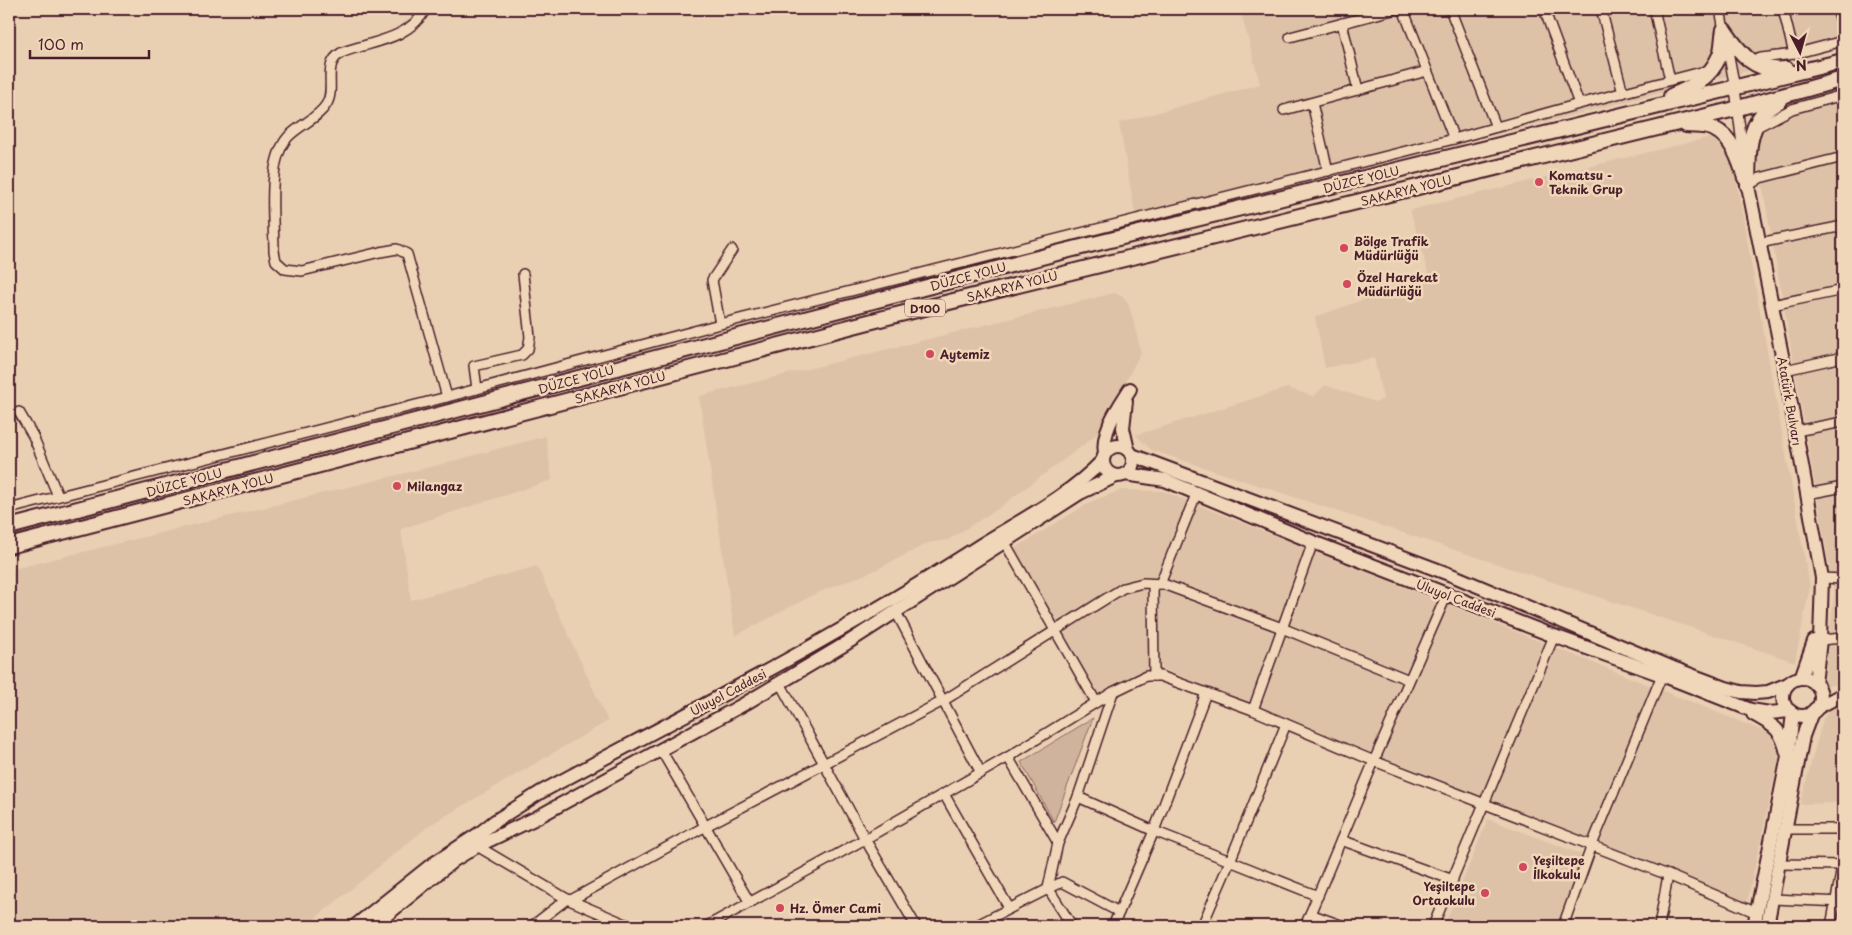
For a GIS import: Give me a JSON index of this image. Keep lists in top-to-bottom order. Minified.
{"streets":{"highway":["DÜZCE YOLU","SAKARYA YOLU","D100"],"main road":["Atatürk Bulvarı","Uluyol Caddesi"]},"places":["Komatsu - Teknik Grup","Bölge Trafik Müdürlüğü","Özel Harekat Müdürlüğü","Aytemiz","Milangaz","Yeşiltepe İlkokulu","Yeşiltepe Ortaokulu","Hz. Ömer Cami"],"scale_bar":"100 m","north":"bottom"}
